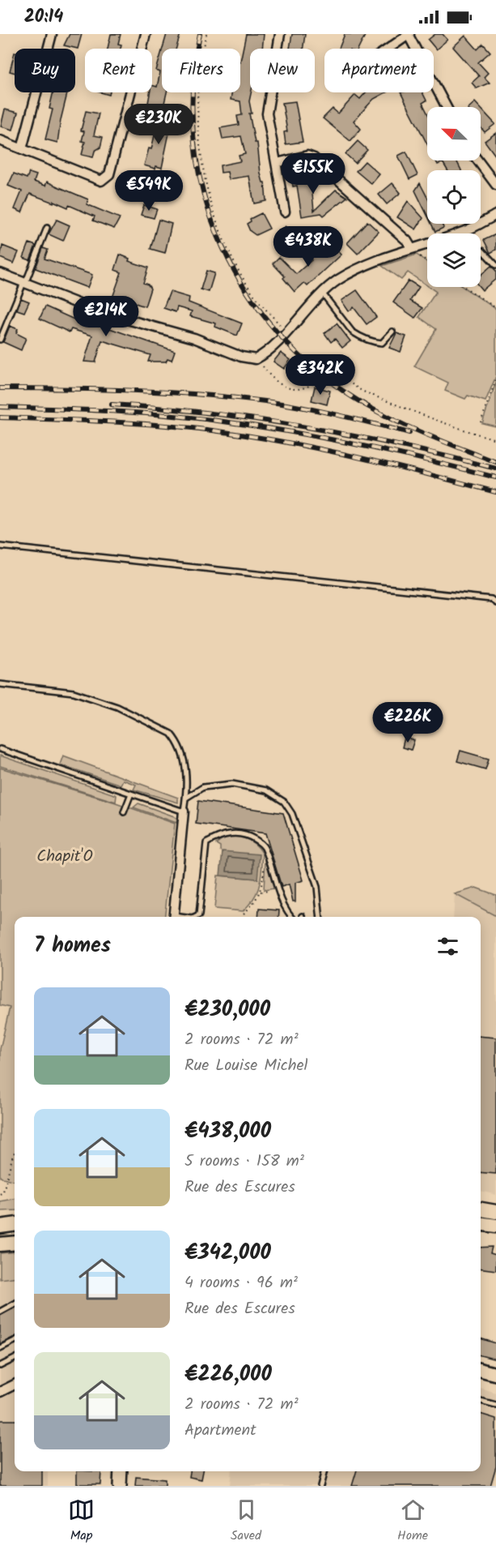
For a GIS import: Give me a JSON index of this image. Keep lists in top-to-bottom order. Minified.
{"parks":["Chapit'O"],"north":"top left","page":{"status":"20:14","chip":["Buy","Rent","Filters","New","Apartment"],"price":["€230K","€155K","€549K","€438K","€214K","€342K","€226K"],"heading":"7 homes","list":[{"name":"€230,000","note":"2 rooms · 72 m² · Rue Louise Michel"},{"name":"€438,000","note":"5 rooms · 158 m² · Rue des Escures"},{"name":"€342,000","note":"4 rooms · 96 m² · Rue des Escures"},{"name":"€226,000","note":"2 rooms · 72 m² · Apartment"}],"tabs":["Map","Saved","Home"]}}
